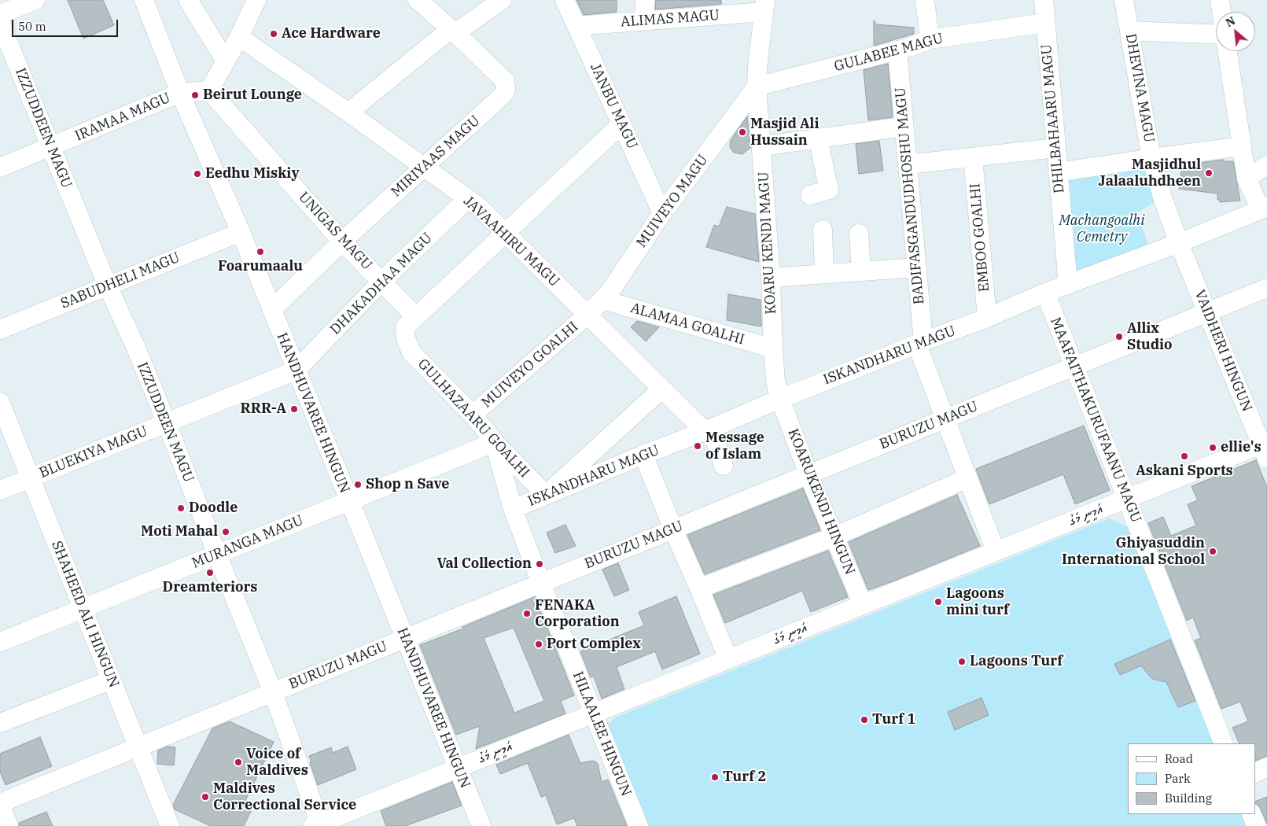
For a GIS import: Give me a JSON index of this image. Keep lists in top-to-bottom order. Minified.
{"streets":{"street":["ALIMAS MAGU","GULABEE MAGU","DHEVINA MAGU","JANBU MAGU","IRAMAA MAGU","DHILBAHAARU MAGU","IZZUDDEEN MAGU","MIRIYAAS MAGU","BADIFASGANDUDHOSHU MAGU","MUIVEYO MAGU","UNIGAS MAGU","EMBOO GOALHI","JAVAAHIRU MAGU","KOARU KENDI MAGU","SABUDHELI MAGU","DHAKADHAA MAGU","ALAMAA GOALHI","VAIDHERI HINGUN","ISKANDHARU MAGU","MUIVEYO GOALHI","HANDHUVAREE HINGUN","GULHAZAARU GOALHI","MAAFAITHAKURUFAANU MAGU","BURUZU MAGU","BLUEKIYA MAGU","KOARUKENDI HINGUN","އަމީނީ މަގު","MURANGA MAGU","SHAHEED ALI HINGUN","HILAALEE HINGUN"]},"crossings":[["ALIMAS MAGU","JANBU MAGU"],["ALIMAS MAGU","KOARU KENDI MAGU"],["GULABEE MAGU","DHILBAHAARU MAGU"],["GULABEE MAGU","BADIFASGANDUDHOSHU MAGU"],["GULABEE MAGU","MUIVEYO MAGU"],["GULABEE MAGU","KOARU KENDI MAGU"],["DHEVINA MAGU","VAIDHERI HINGUN"],["DHEVINA MAGU","ISKANDHARU MAGU"],["JANBU MAGU","MUIVEYO MAGU"],["IRAMAA MAGU","IZZUDDEEN MAGU"],["IRAMAA MAGU","UNIGAS MAGU"],["IRAMAA MAGU","HANDHUVAREE HINGUN"],["DHILBAHAARU MAGU","ISKANDHARU MAGU"],["IZZUDDEEN MAGU","SABUDHELI MAGU"],["IZZUDDEEN MAGU","BURUZU MAGU"],["IZZUDDEEN MAGU","BLUEKIYA MAGU"],["IZZUDDEEN MAGU","އަމީނީ މަގު"],["IZZUDDEEN MAGU","MURANGA MAGU"],["MIRIYAAS MAGU","UNIGAS MAGU"],["MIRIYAAS MAGU","JAVAAHIRU MAGU"],["MIRIYAAS MAGU","HANDHUVAREE HINGUN"],["BADIFASGANDUDHOSHU MAGU","ISKANDHARU MAGU"],["BADIFASGANDUDHOSHU MAGU","BURUZU MAGU"],["BADIFASGANDUDHOSHU MAGU","އަމީނީ މަގު"],["MUIVEYO MAGU","JAVAAHIRU MAGU"],["MUIVEYO MAGU","KOARU KENDI MAGU"],["MUIVEYO MAGU","ALAMAA GOALHI"],["MUIVEYO MAGU","MUIVEYO GOALHI"],["UNIGAS MAGU","DHAKADHAA MAGU"],["UNIGAS MAGU","GULHAZAARU GOALHI"],["EMBOO GOALHI","ISKANDHARU MAGU"],["JAVAAHIRU MAGU","DHAKADHAA MAGU"],["JAVAAHIRU MAGU","ISKANDHARU MAGU"],["JAVAAHIRU MAGU","MUIVEYO GOALHI"],["KOARU KENDI MAGU","ALAMAA GOALHI"],["KOARU KENDI MAGU","ISKANDHARU MAGU"],["KOARU KENDI MAGU","KOARUKENDI HINGUN"],["SABUDHELI MAGU","HANDHUVAREE HINGUN"],["DHAKADHAA MAGU","HANDHUVAREE HINGUN"],["DHAKADHAA MAGU","BLUEKIYA MAGU"],["VAIDHERI HINGUN","ISKANDHARU MAGU"],["VAIDHERI HINGUN","BURUZU MAGU"],["VAIDHERI HINGUN","އަމީނީ މަގު"],["ISKANDHARU MAGU","GULHAZAARU GOALHI"],["ISKANDHARU MAGU","MAAFAITHAKURUFAANU MAGU"],["ISKANDHARU MAGU","KOARUKENDI HINGUN"],["ISKANDHARU MAGU","HILAALEE HINGUN"],["MUIVEYO GOALHI","GULHAZAARU GOALHI"],["HANDHUVAREE HINGUN","BURUZU MAGU"],["HANDHUVAREE HINGUN","BLUEKIYA MAGU"],["HANDHUVAREE HINGUN","އަމީނީ މަގު"],["HANDHUVAREE HINGUN","MURANGA MAGU"],["GULHAZAARU GOALHI","MURANGA MAGU"],["GULHAZAARU GOALHI","HILAALEE HINGUN"],["MAAFAITHAKURUFAANU MAGU","BURUZU MAGU"],["MAAFAITHAKURUFAANU MAGU","އަމީނީ މަގު"],["BURUZU MAGU","KOARUKENDI HINGUN"],["BURUZU MAGU","SHAHEED ALI HINGUN"],["BURUZU MAGU","HILAALEE HINGUN"],["BLUEKIYA MAGU","SHAHEED ALI HINGUN"],["KOARUKENDI HINGUN","އަމީނީ މަގު"],["އަމީނީ މަގު","HILAALEE HINGUN"],["MURANGA MAGU","SHAHEED ALI HINGUN"],["MURANGA MAGU","HILAALEE HINGUN"]],"parks":["Machangoalhi Cemetry"],"places":["Ace Hardware","Beirut Lounge","Masjid Ali Hussain","Masjidhul Jalaaluhdheen","Eedhu Miskiy","Foarumaalu","Allix Studio","RRR-A","Message of Islam","ellie's","Askani Sports","Shop n Save","Doodle","Moti Mahal","Ghiyasuddin International School","Val Collection","Dreamteriors","Lagoons mini turf","FENAKA Corporation","Port Complex","Lagoons Turf","Turf 1","Voice of Maldives","Turf 2","Maldives Correctional Service"],"legend":["Road","Park","Building"],"scale_bar":"50 m","north":"top left"}
